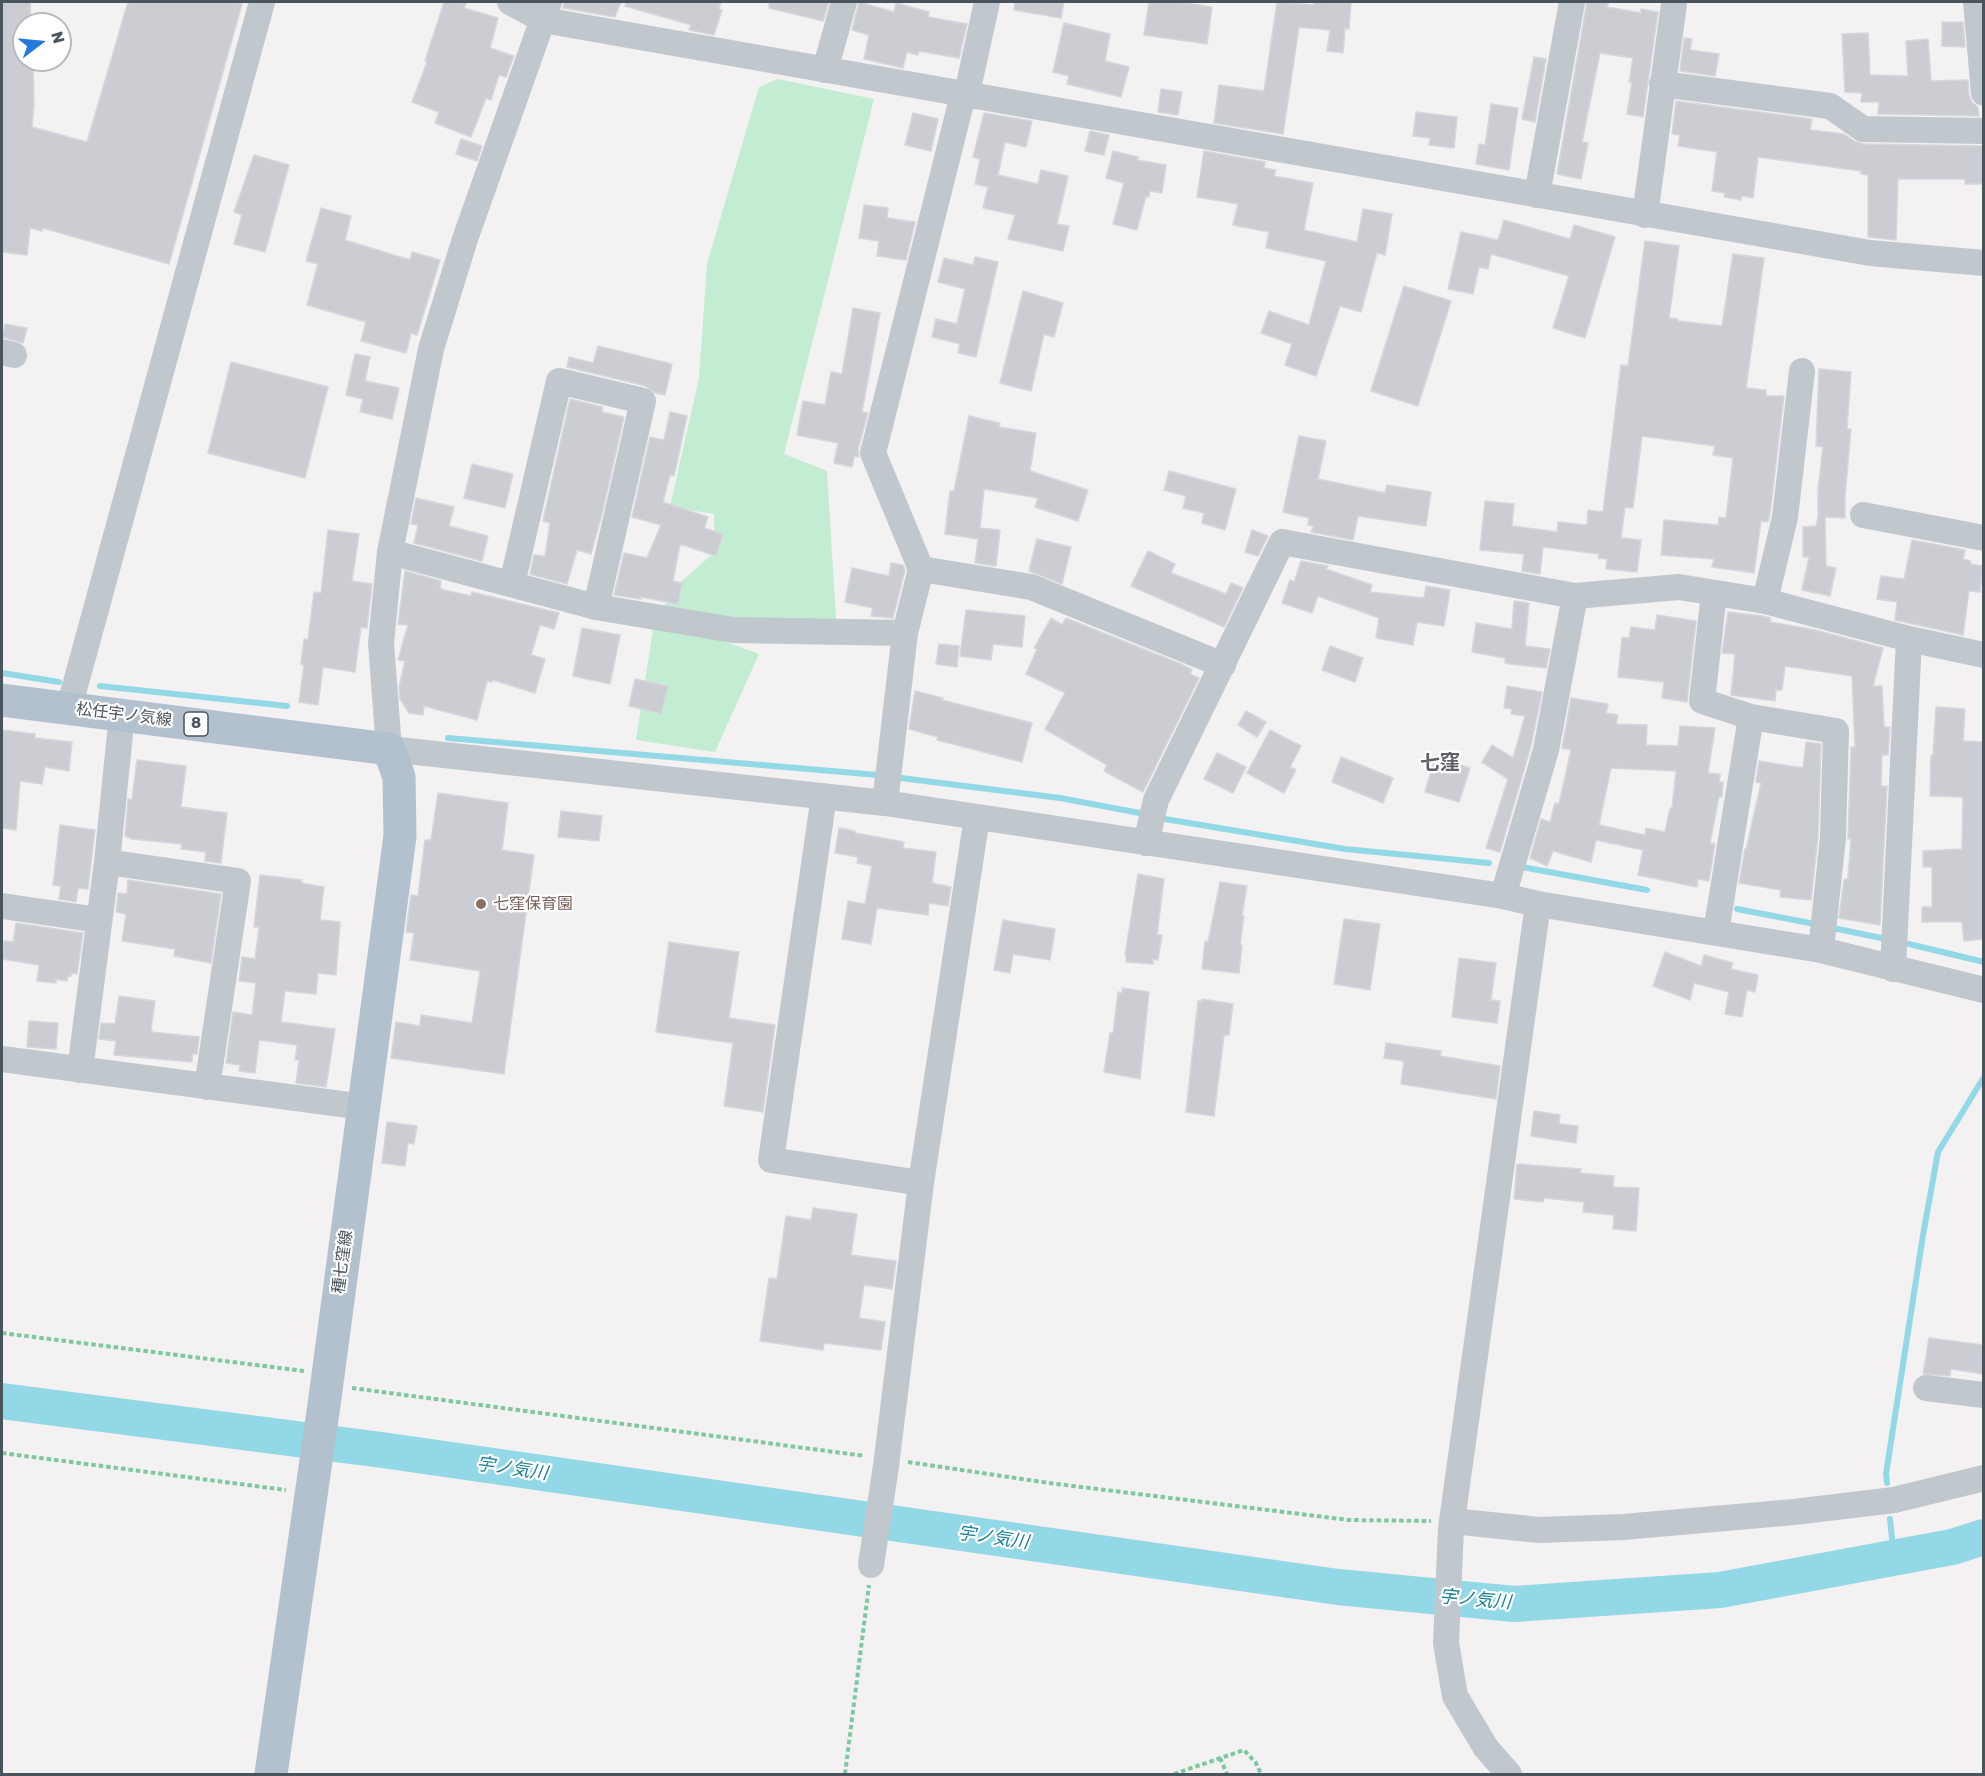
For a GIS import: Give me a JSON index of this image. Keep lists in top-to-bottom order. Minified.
{"streets":{"main road":["松任宇ノ気線","8","種七窪線"]},"crossings":[["松任宇ノ気線","種七窪線"]],"districts":["七窪"],"water":["宇ノ気川"],"places":["七窪保育園"],"north":"right"}
